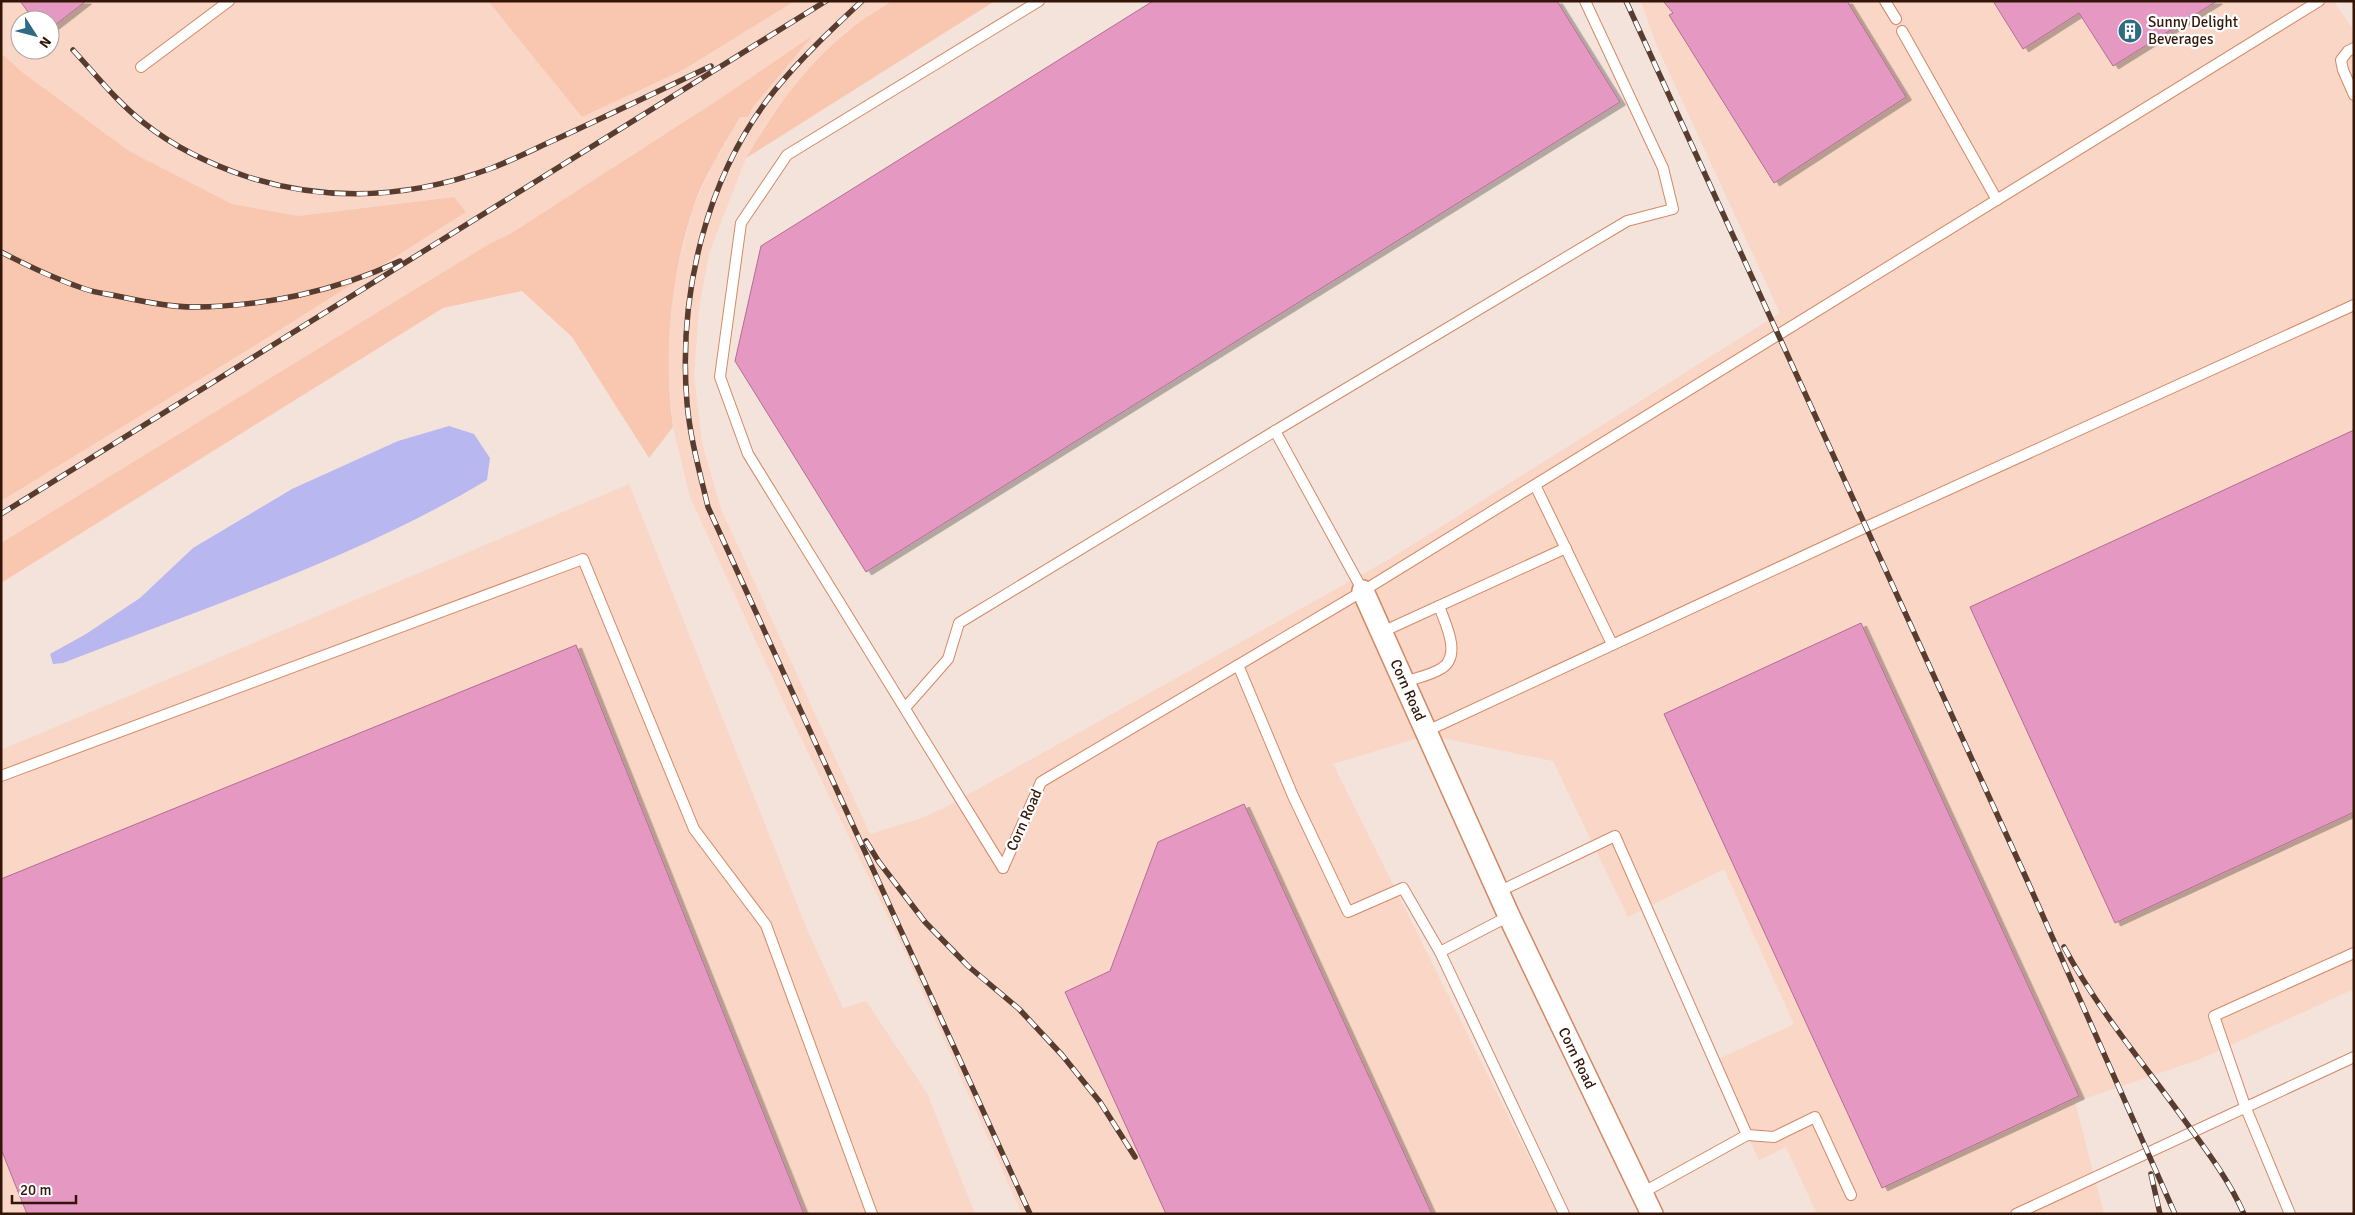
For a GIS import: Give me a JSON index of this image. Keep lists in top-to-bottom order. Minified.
{"streets":{"street":["Corn Road"]},"places":{"building":["Sunny Delight Beverages"]},"scale_bar":"20 m","north":"bottom right"}
